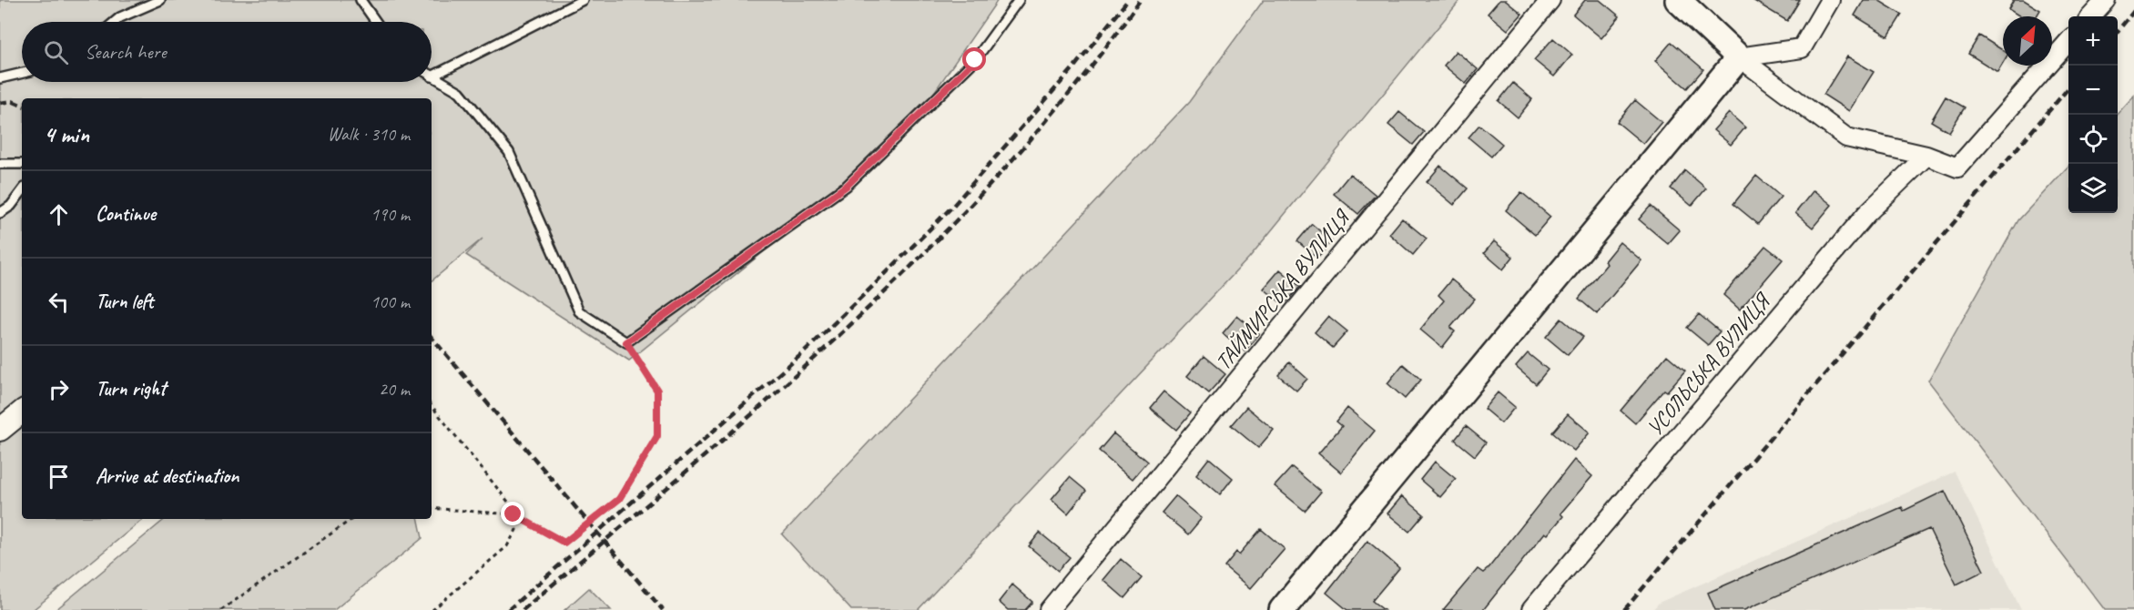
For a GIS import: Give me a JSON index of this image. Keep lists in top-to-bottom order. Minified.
{"streets":{"street":["ТАЙМИРСЬКА ВУЛИЦЯ","УСОЛЬСЬКА ВУЛИЦЯ"]},"north":"top right","page":{"map_buttons":["+","−"],"search":"Search here","heading":["4 min","Walk · 310 m"],"list":[["Continue","190 m"],["Turn left","100 m"],["Turn right","20 m"],"Arrive at destination"]}}
